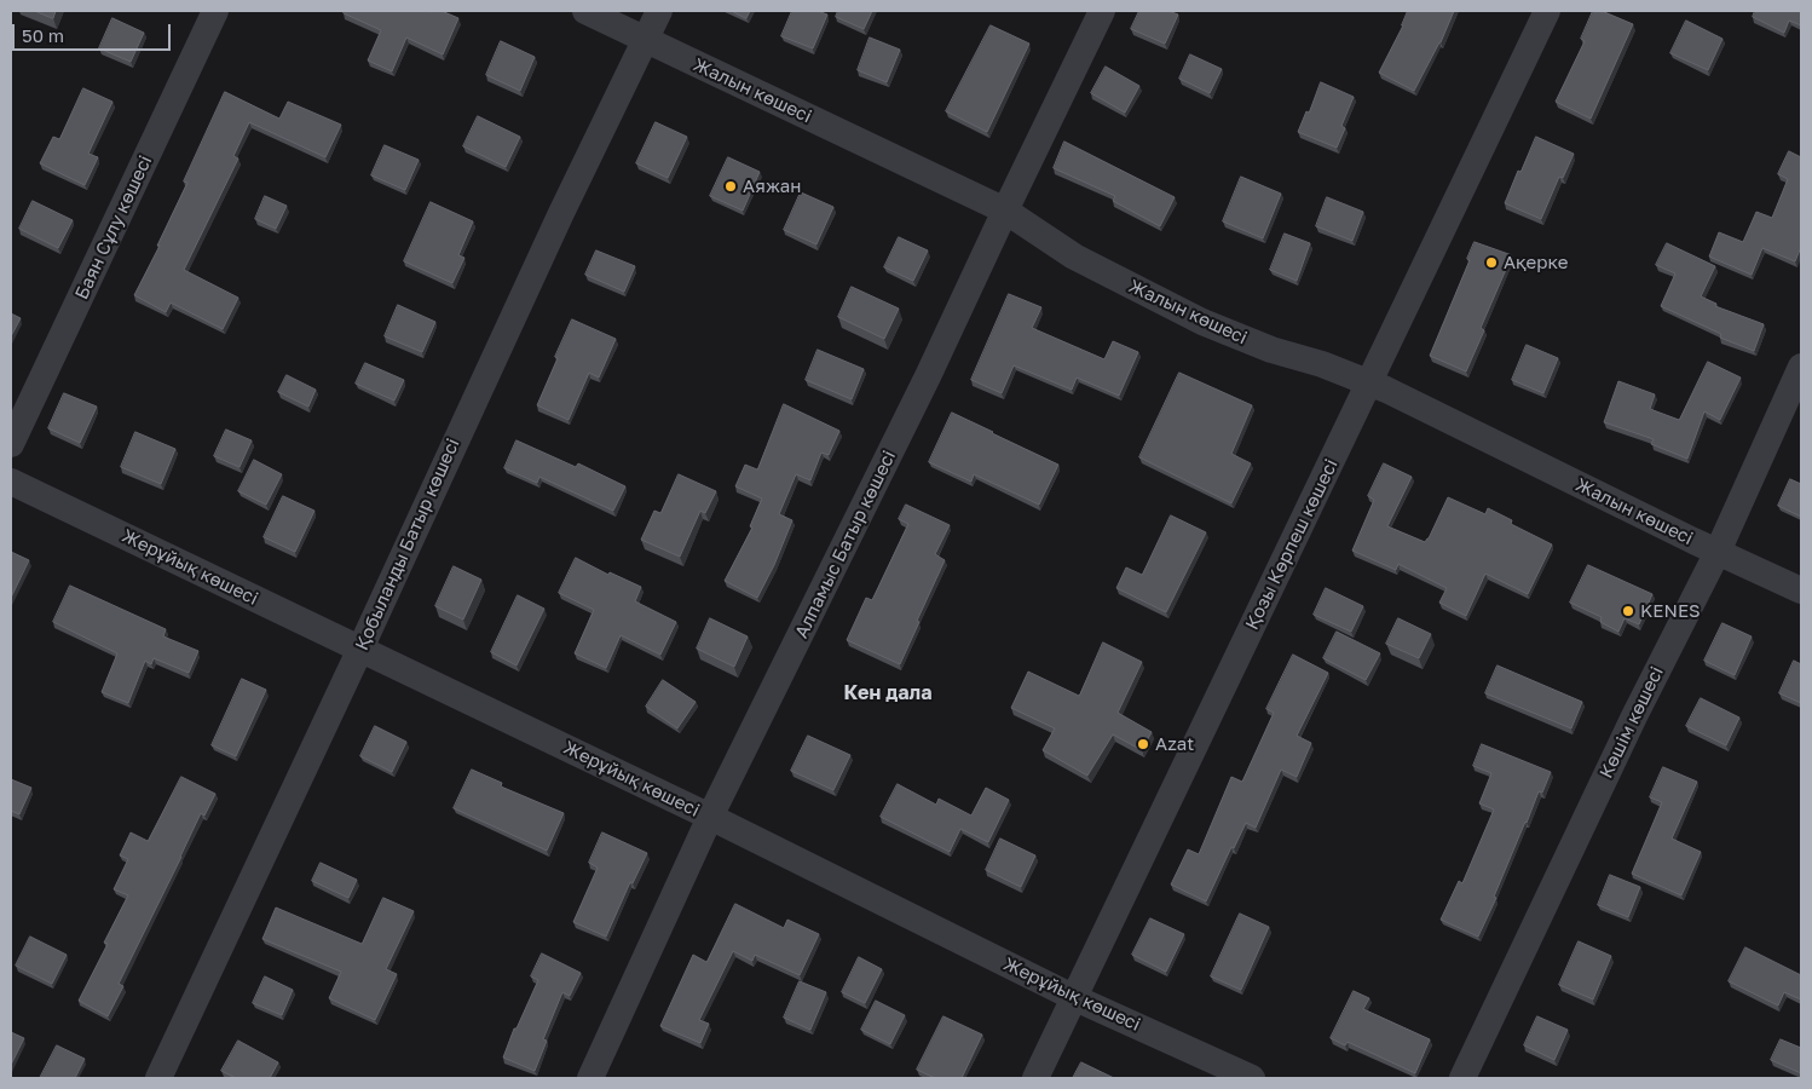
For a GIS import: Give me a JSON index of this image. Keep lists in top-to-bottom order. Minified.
{"streets":{"street":["Жалын көшесі","Баян Сұлу көшесі","Қобыланды Батыр көшесі","Алпамыс Батыр көшесі","Қозы Көрпеш көшесі","Жерұйық көшесі","Көшім көшесі"]},"crossings":[["Жалын көшесі","Қобыланды Батыр көшесі"],["Жалын көшесі","Алпамыс Батыр көшесі"],["Жалын көшесі","Қозы Көрпеш көшесі"],["Жалын көшесі","Көшім көшесі"],["Қобыланды Батыр көшесі","Жерұйық көшесі"],["Алпамыс Батыр көшесі","Жерұйық көшесі"],["Қозы Көрпеш көшесі","Жерұйық көшесі"]],"districts":["Кен дала"],"places":["Аяжан","Ақерке","KENES","Azat"],"scale_bar":"50 m"}
